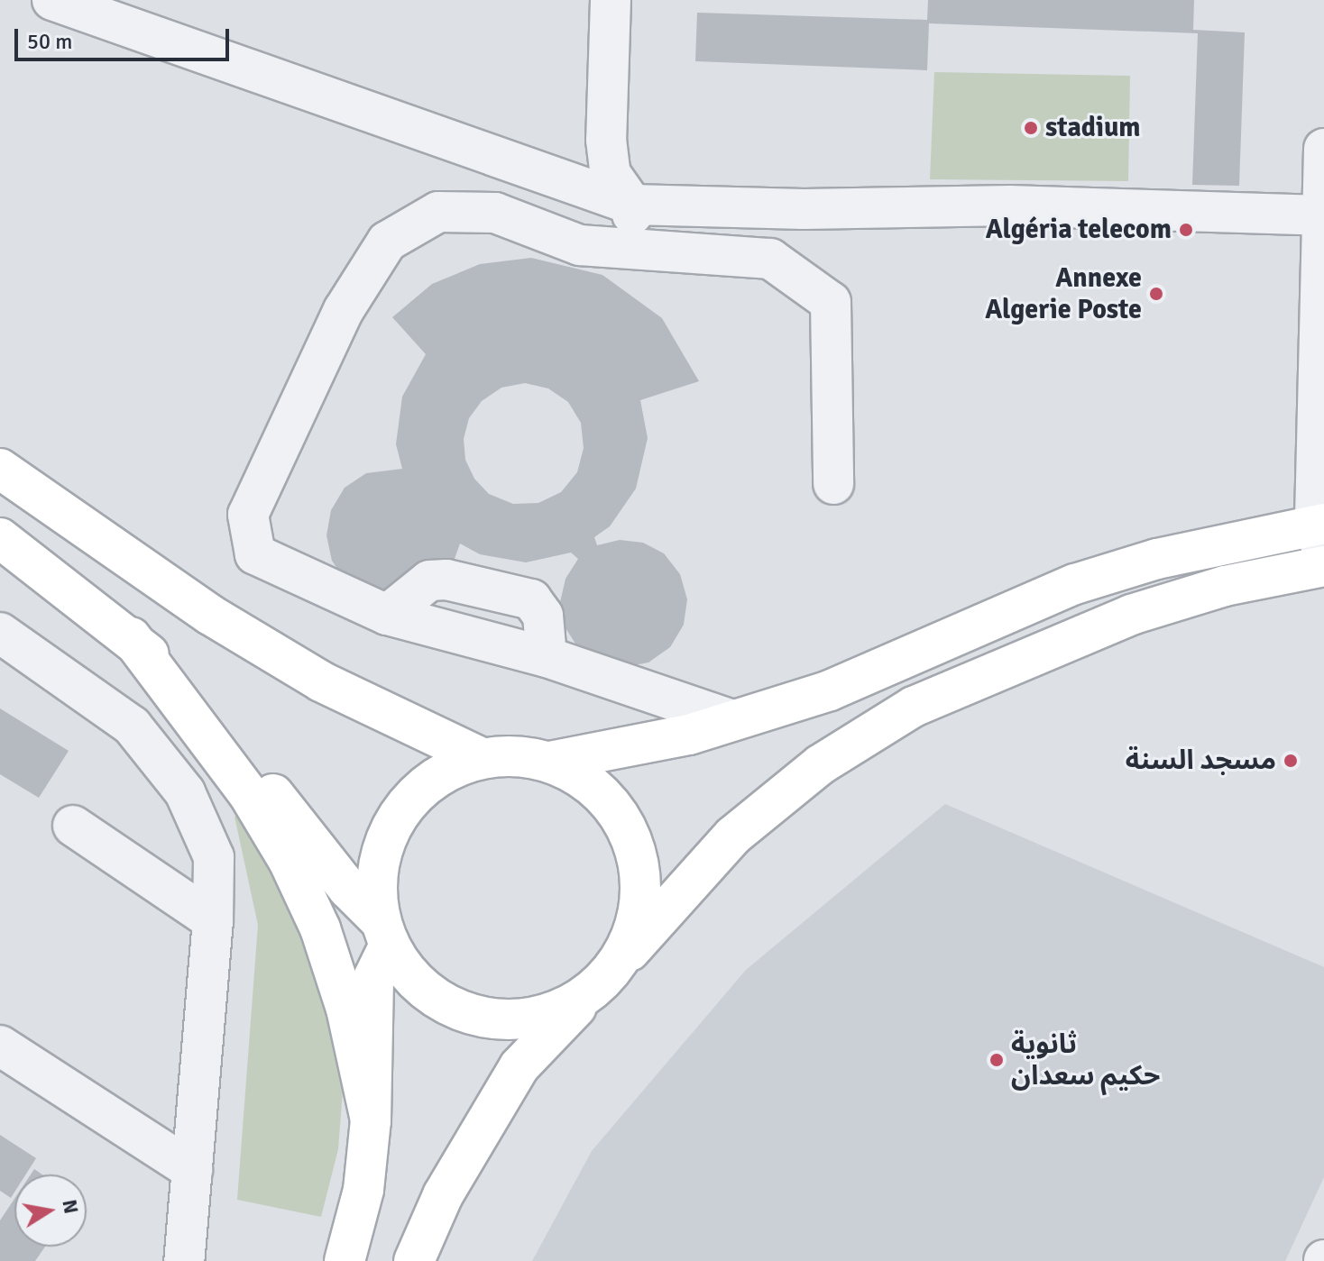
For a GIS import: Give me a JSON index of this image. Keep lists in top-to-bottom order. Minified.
{"places":["stadium","Algéria telecom","Annexe Algerie Poste","مسجد السنة","ثانوية حكيم سعدان"],"scale_bar":"50 m","north":"right"}
